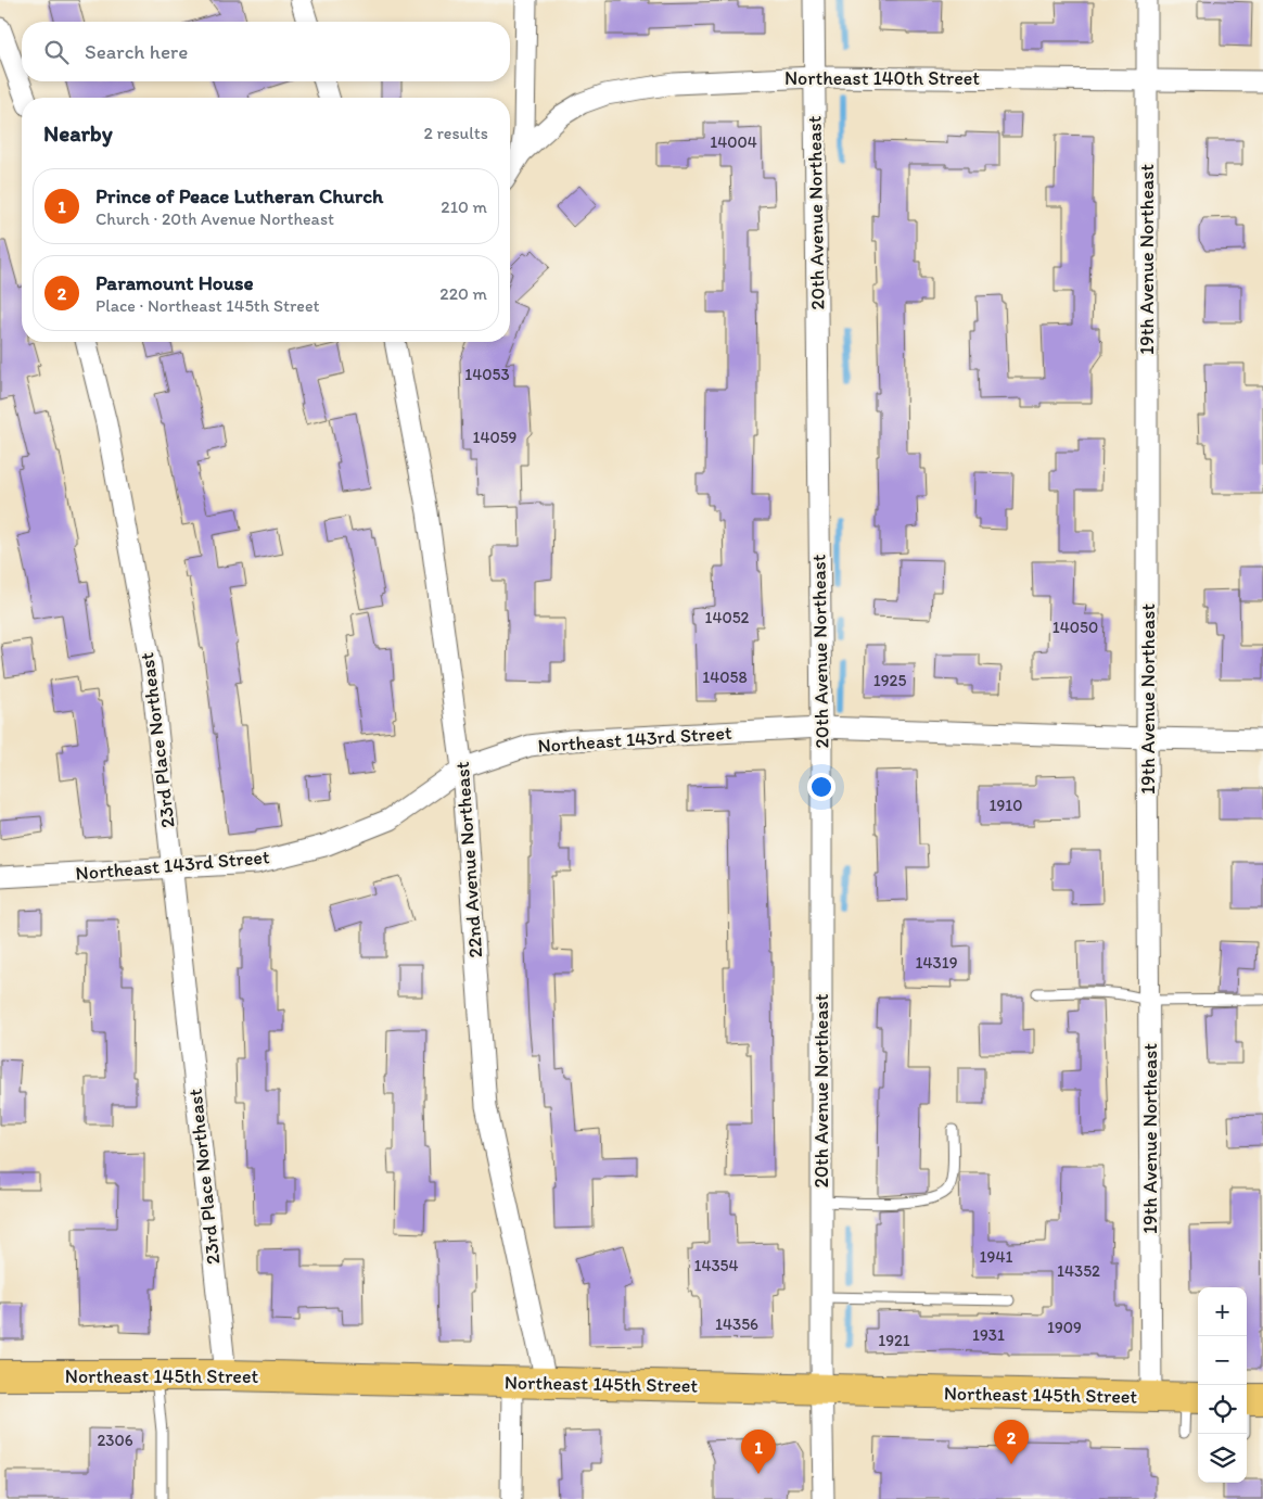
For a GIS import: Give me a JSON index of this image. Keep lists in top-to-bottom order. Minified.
{"streets":{"main road":["Northeast 145th Street"],"street":["Northeast 140th Street","20th Avenue Northeast","19th Avenue Northeast","Northeast 143rd Street","23rd Place Northeast","22nd Avenue Northeast"]},"crossings":[["Northeast 140th Street","20th Avenue Northeast"],["Northeast 140th Street","19th Avenue Northeast"],["20th Avenue Northeast","Northeast 143rd Street"],["20th Avenue Northeast","Northeast 145th Street"],["19th Avenue Northeast","Northeast 143rd Street"],["19th Avenue Northeast","Northeast 145th Street"],["Northeast 143rd Street","23rd Place Northeast"],["Northeast 143rd Street","22nd Avenue Northeast"],["23rd Place Northeast","Northeast 145th Street"],["22nd Avenue Northeast","Northeast 145th Street"]],"house_numbers":["14004","14053","14059","14052","14050","14058","1925","1910","14319","1941","14354","14352","14356","1909","1931","1921","2306"],"page":{"search":"Search here","heading":["Nearby","2 results"],"list":[{"mark":"1","name":"Prince of Peace Lutheran Church","note":"Church · 20th Avenue Northeast","value":"210 m"},{"mark":"2","name":"Paramount House","note":"Place · Northeast 145th Street","value":"220 m"}],"map_buttons":["+","−"],"pins":["2","1"]}}
